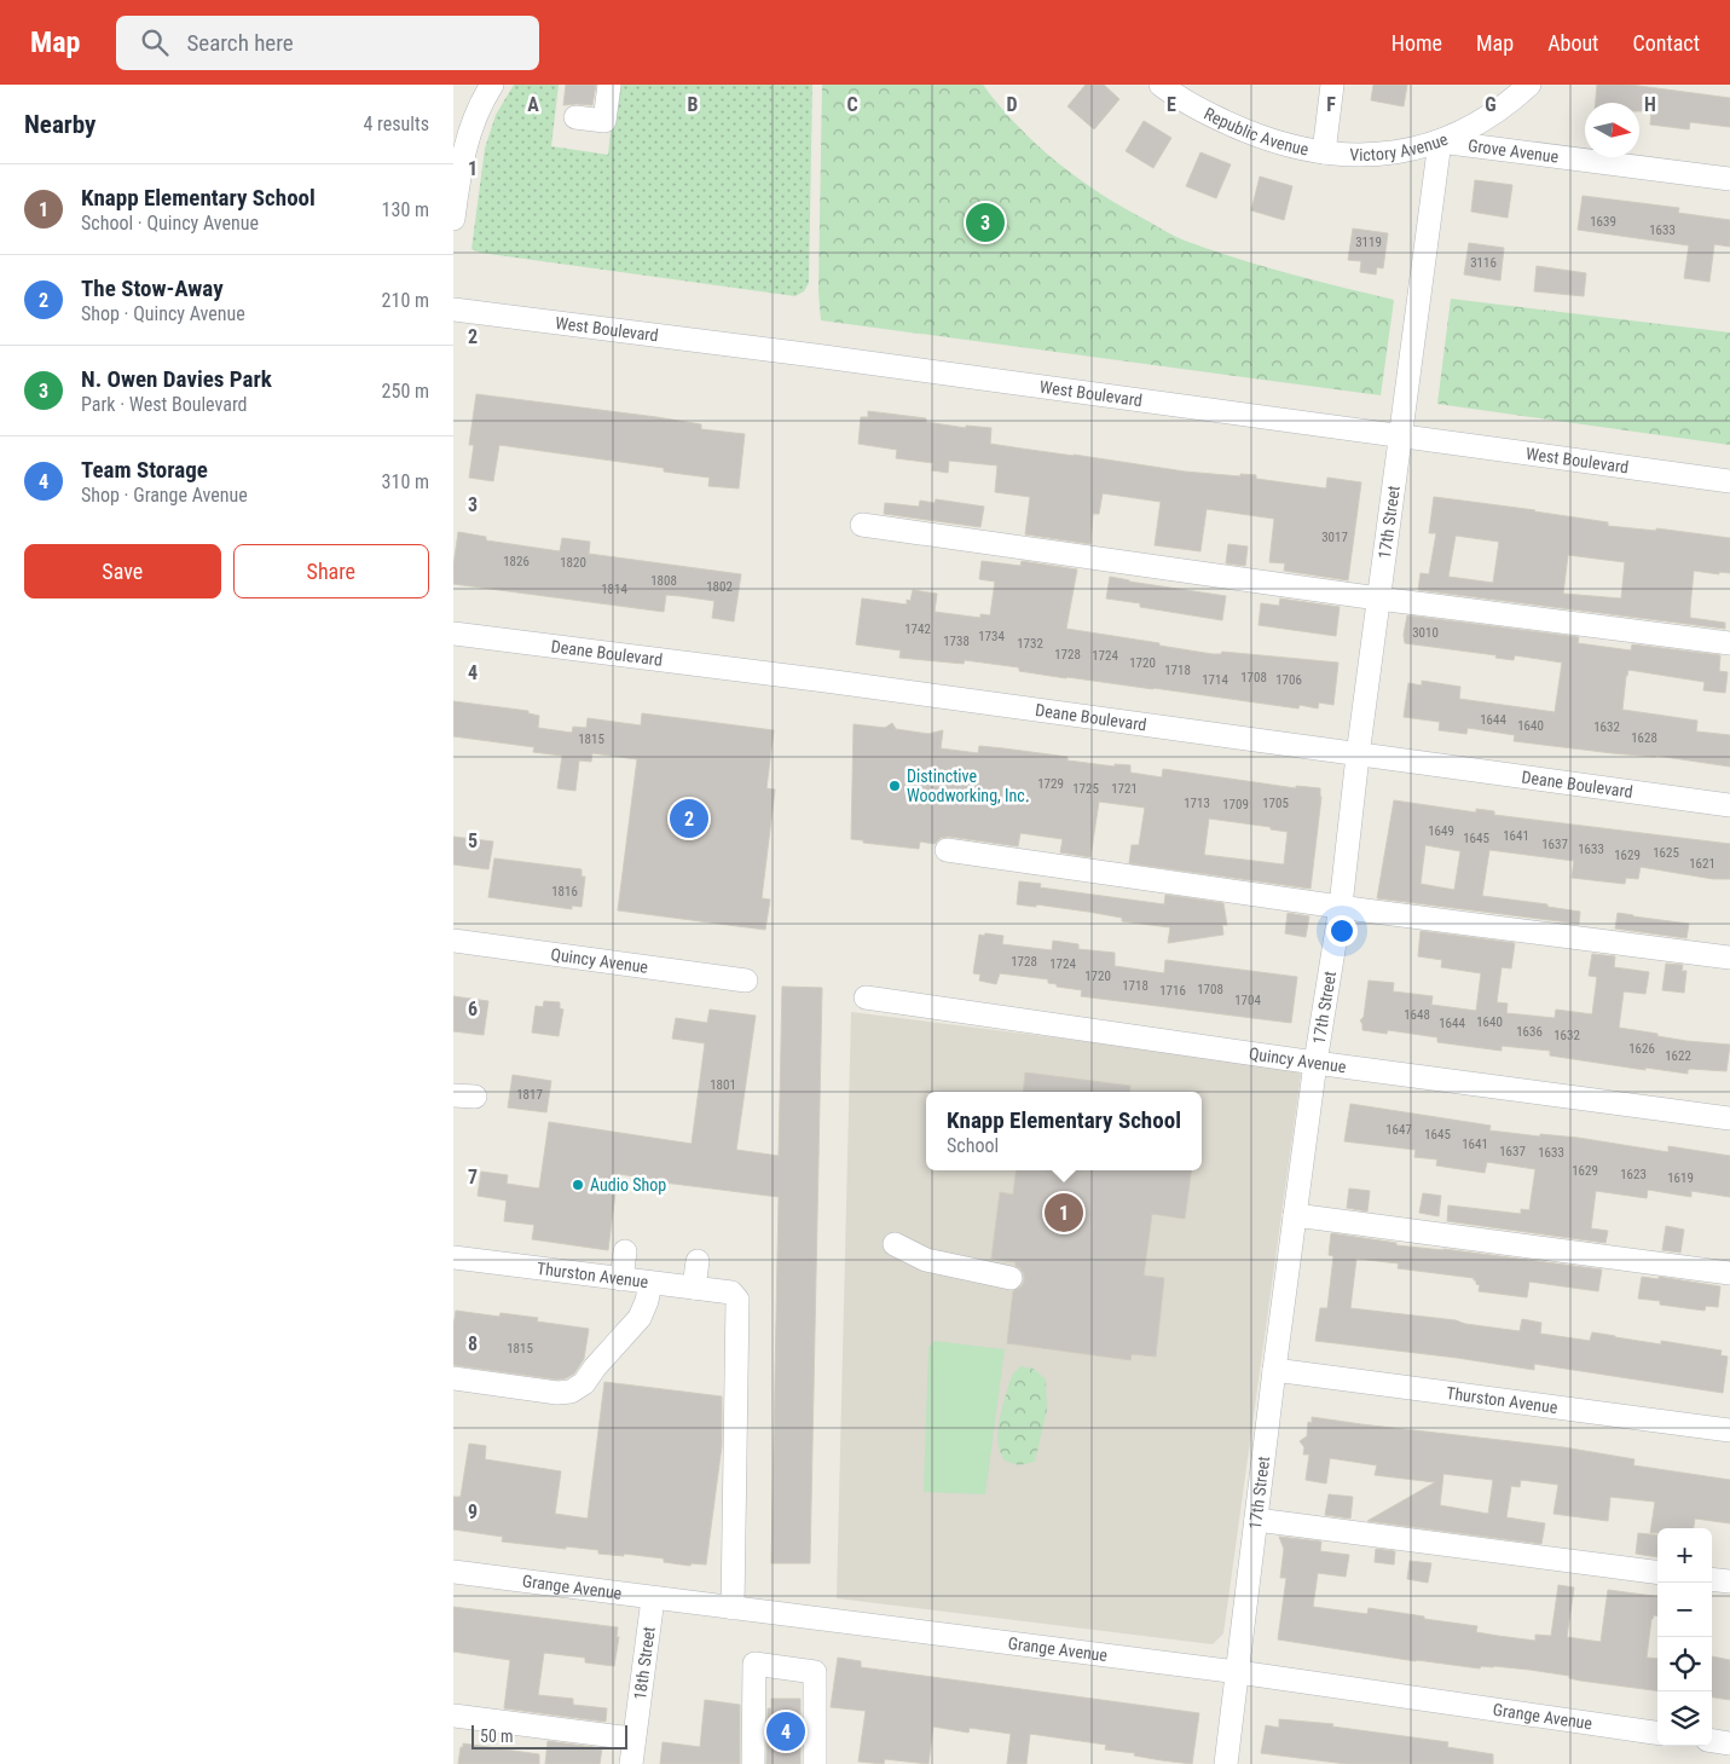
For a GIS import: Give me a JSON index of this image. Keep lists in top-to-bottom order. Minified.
{"streets":{"street":["Republic Avenue","Victory Avenue","Grove Avenue","West Boulevard","17th Street","Deane Boulevard","Quincy Avenue","Thurston Avenue","Grange Avenue","18th Street"]},"crossings":[["Republic Avenue","Victory Avenue"],["Victory Avenue","Grove Avenue"],["Victory Avenue","17th Street"],["Grove Avenue","17th Street"],["West Boulevard","17th Street"],["17th Street","Deane Boulevard"],["17th Street","Quincy Avenue"],["17th Street","Thurston Avenue"],["17th Street","Grange Avenue"],["Thurston Avenue","Grange Avenue"],["Grange Avenue","18th Street"]],"places":["Distinctive Woodworking, Inc.","Audio Shop"],"house_numbers":["1639","1633","3119","3116","3017","1826","1820","1808","1802","1814","1742","3010","1734","1738","1732","1728","1724","1720","1718","1708","1714","1706","1644","1640","1632","1628","1815","1729","1725","1721","1713","1705","1709","1649","1641","1645","1637","1633","1625","1629","1621","1816","1728","1724","1720","1718","1708","1716","1704","1648","1640","1644","1636","1632","1626","1622","1801","1817","1647","1645","1641","1637","1633","1629","1623","1619","1815"],"scale_bar":"50 m","north":"right","page":{"header":"Map","search":"Search here","nav":["Home","Map","About","Contact"],"heading":["Nearby","4 results"],"list":[{"mark":"1","name":"Knapp Elementary School","note":"School · Quincy Avenue","value":"130 m"},{"mark":"2","name":"The Stow-Away","note":"Shop · Quincy Avenue","value":"210 m"},{"mark":"3","name":"N. Owen Davies Park","note":"Park · West Boulevard","value":"250 m"},{"mark":"4","name":"Team Storage","note":"Shop · Grange Avenue","value":"310 m"}],"pins":["3","2","1","4"],"buttons":["Save","Share"],"popup":["Knapp Elementary School","School"],"map_buttons":["+","−"],"scale":"50 m"},"grid":{"columns":["A","B","C","D","E","F","G","H"],"rows":["1","2","3","4","5","6","7","8","9"]}}
